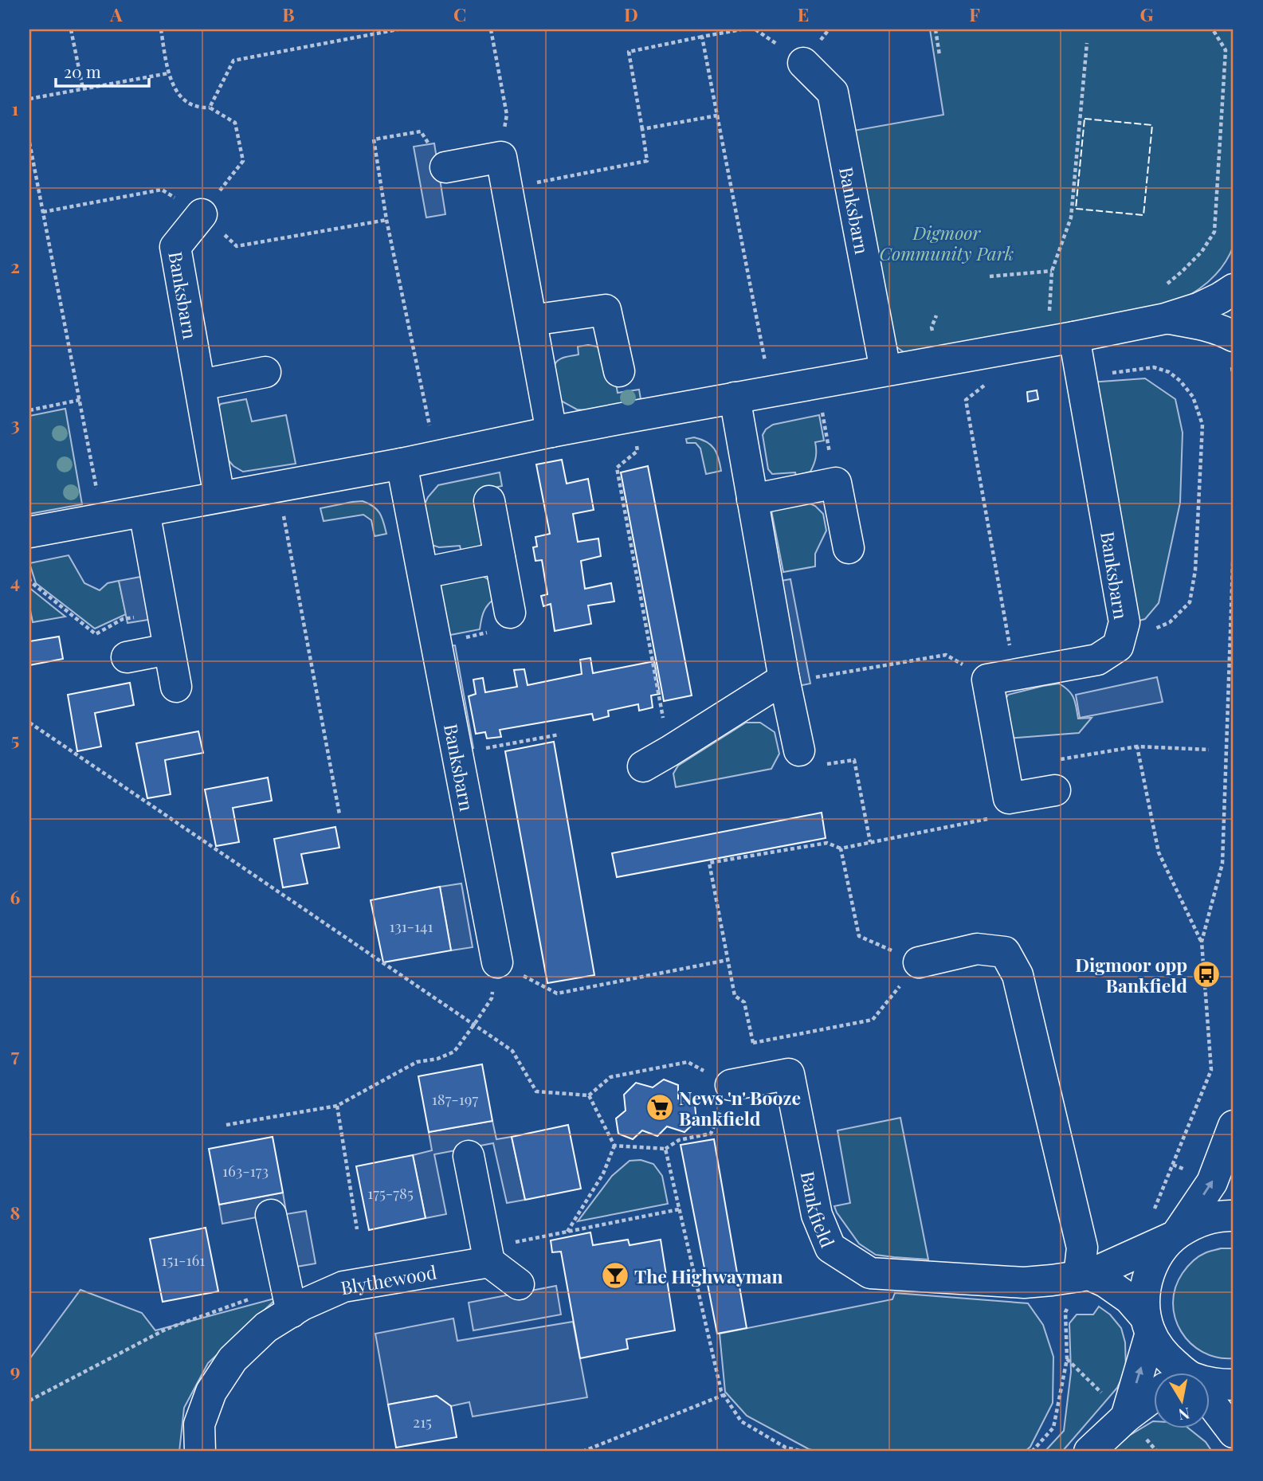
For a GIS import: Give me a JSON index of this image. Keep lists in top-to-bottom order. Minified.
{"streets":{"street":["Banksbarn","Bankfield","Blythewood"]},"parks":["Digmoor Community Park"],"places":{"bus stop":["Digmoor opp Bankfield"],"supermarket":["News 'n' Booze Bankfield"],"bar":["The Highwayman"]},"house_numbers":["131-141","187-197","163-173","175-785","151-161","215"],"scale_bar":"20 m","north":"bottom","grid":{"columns":["A","B","C","D","E","F","G"],"rows":["1","2","3","4","5","6","7","8","9"]}}
